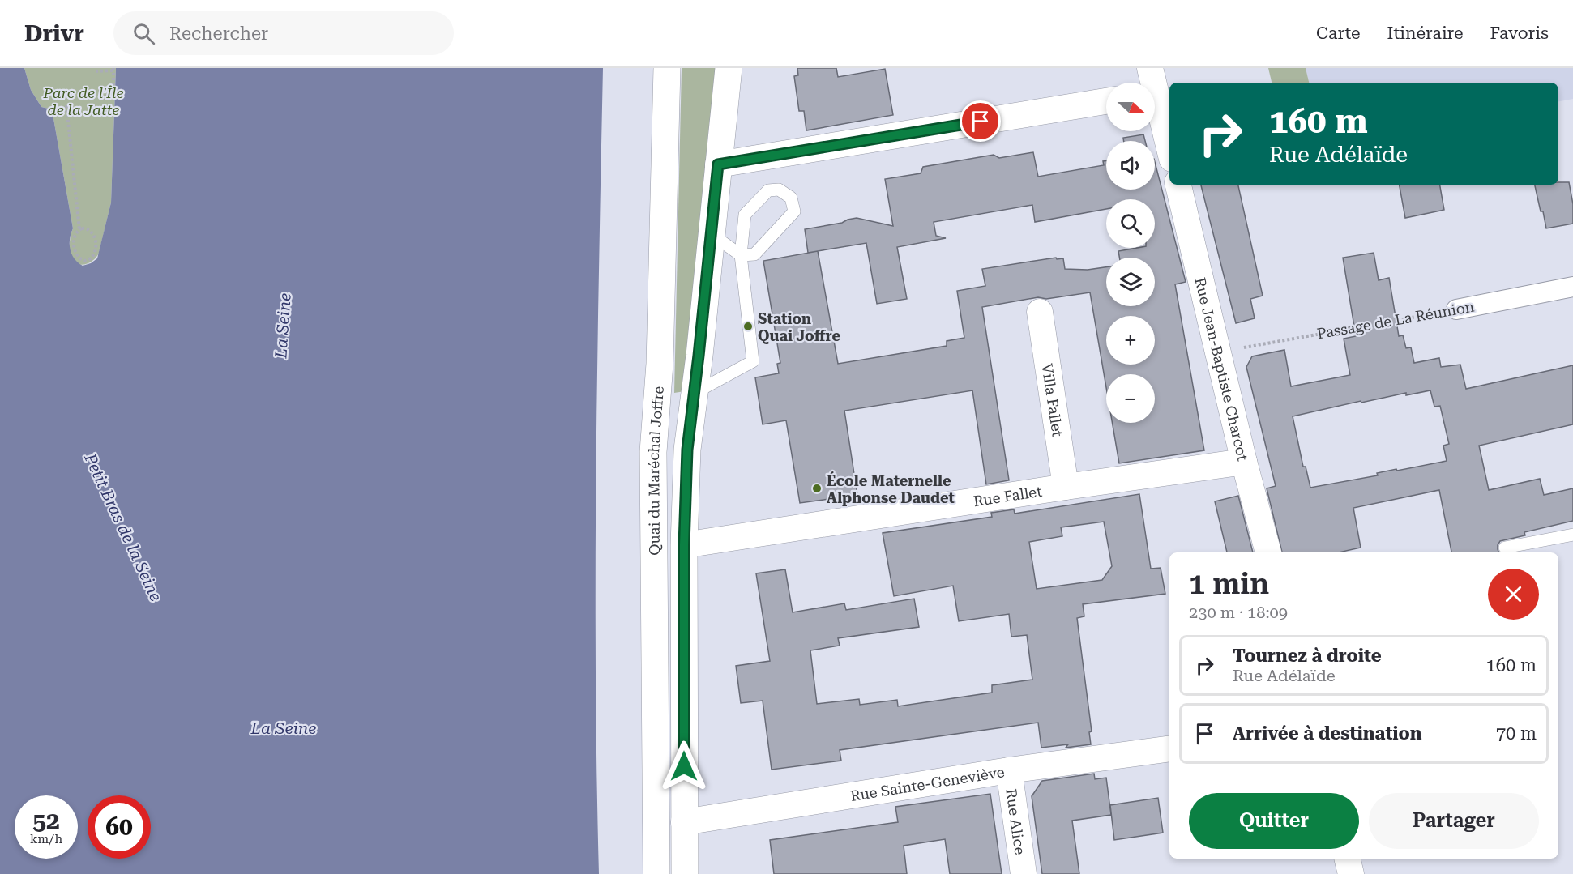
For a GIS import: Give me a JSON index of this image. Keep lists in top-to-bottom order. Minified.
{"streets":{"main road":["Quai du Maréchal Joffre"],"street":["Passage de La Réunion","Rue Jean-Baptiste Charcot","Villa Fallet","Rue Fallet","Rue Sainte-Geneviève","Rue Alice"]},"crossings":[["Passage de La Réunion","Rue Jean-Baptiste Charcot"],["Rue Jean-Baptiste Charcot","Rue Fallet"],["Villa Fallet","Rue Fallet"],["Quai du Maréchal Joffre","Rue Fallet"],["Quai du Maréchal Joffre","Rue Sainte-Geneviève"],["Rue Sainte-Geneviève","Rue Alice"]],"water":["La Seine","Petit Bras de la Seine"],"parks":["Parc de l'Île de la Jatte"],"places":["Station Quai Joffre","École Maternelle Alphonse Daudet"],"north":"right","page":{"header":"Drivr","search":"Rechercher","nav":["Carte","Itinéraire","Favoris"],"map_buttons":["+","−"],"turn":["160 m","Rue Adélaïde"],"heading":["1 min","230 m · 18:09"],"list":[{"name":"Tournez à droite","note":"Rue Adélaïde","value":"160 m"},{"name":"Arrivée à destination","value":"70 m"}],"buttons":["Quitter","Partager"],"speed":"52 km/h","limit":"60"}}
